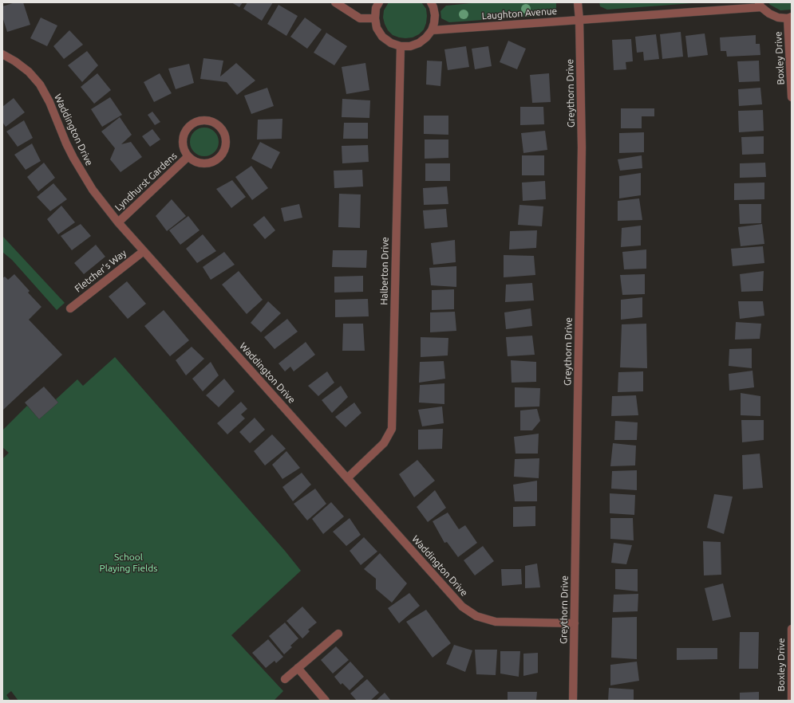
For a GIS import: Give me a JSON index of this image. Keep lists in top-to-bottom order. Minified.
{"streets":{"street":["Laughton Avenue","Boxley Drive","Greythorn Drive","Waddington Drive","Lyndhurst Gardens","Fletcher's Way","Halberton Drive"]},"crossings":[["Laughton Avenue","Boxley Drive"],["Laughton Avenue","Greythorn Drive"],["Greythorn Drive","Waddington Drive"],["Waddington Drive","Lyndhurst Gardens"],["Waddington Drive","Fletcher's Way"],["Waddington Drive","Halberton Drive"]],"parks":["School Playing Fields"]}
